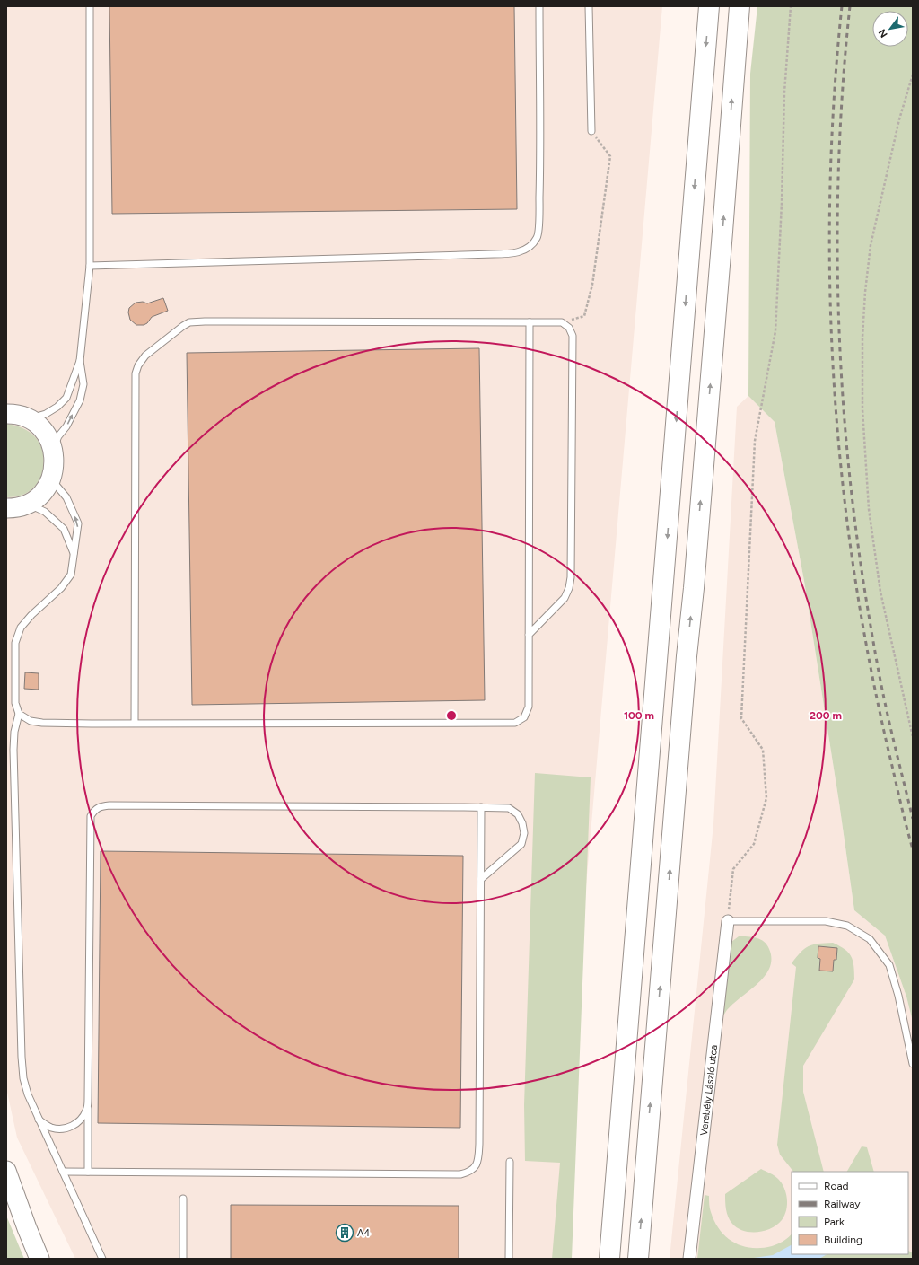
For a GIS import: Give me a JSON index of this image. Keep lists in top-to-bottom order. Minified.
{"streets":{"street":["Verebély László utca"]},"places":{"building":["A4"]},"legend":["Road","Railway","Park","Building"],"north":"bottom left","rings":["100 m","200 m"]}
